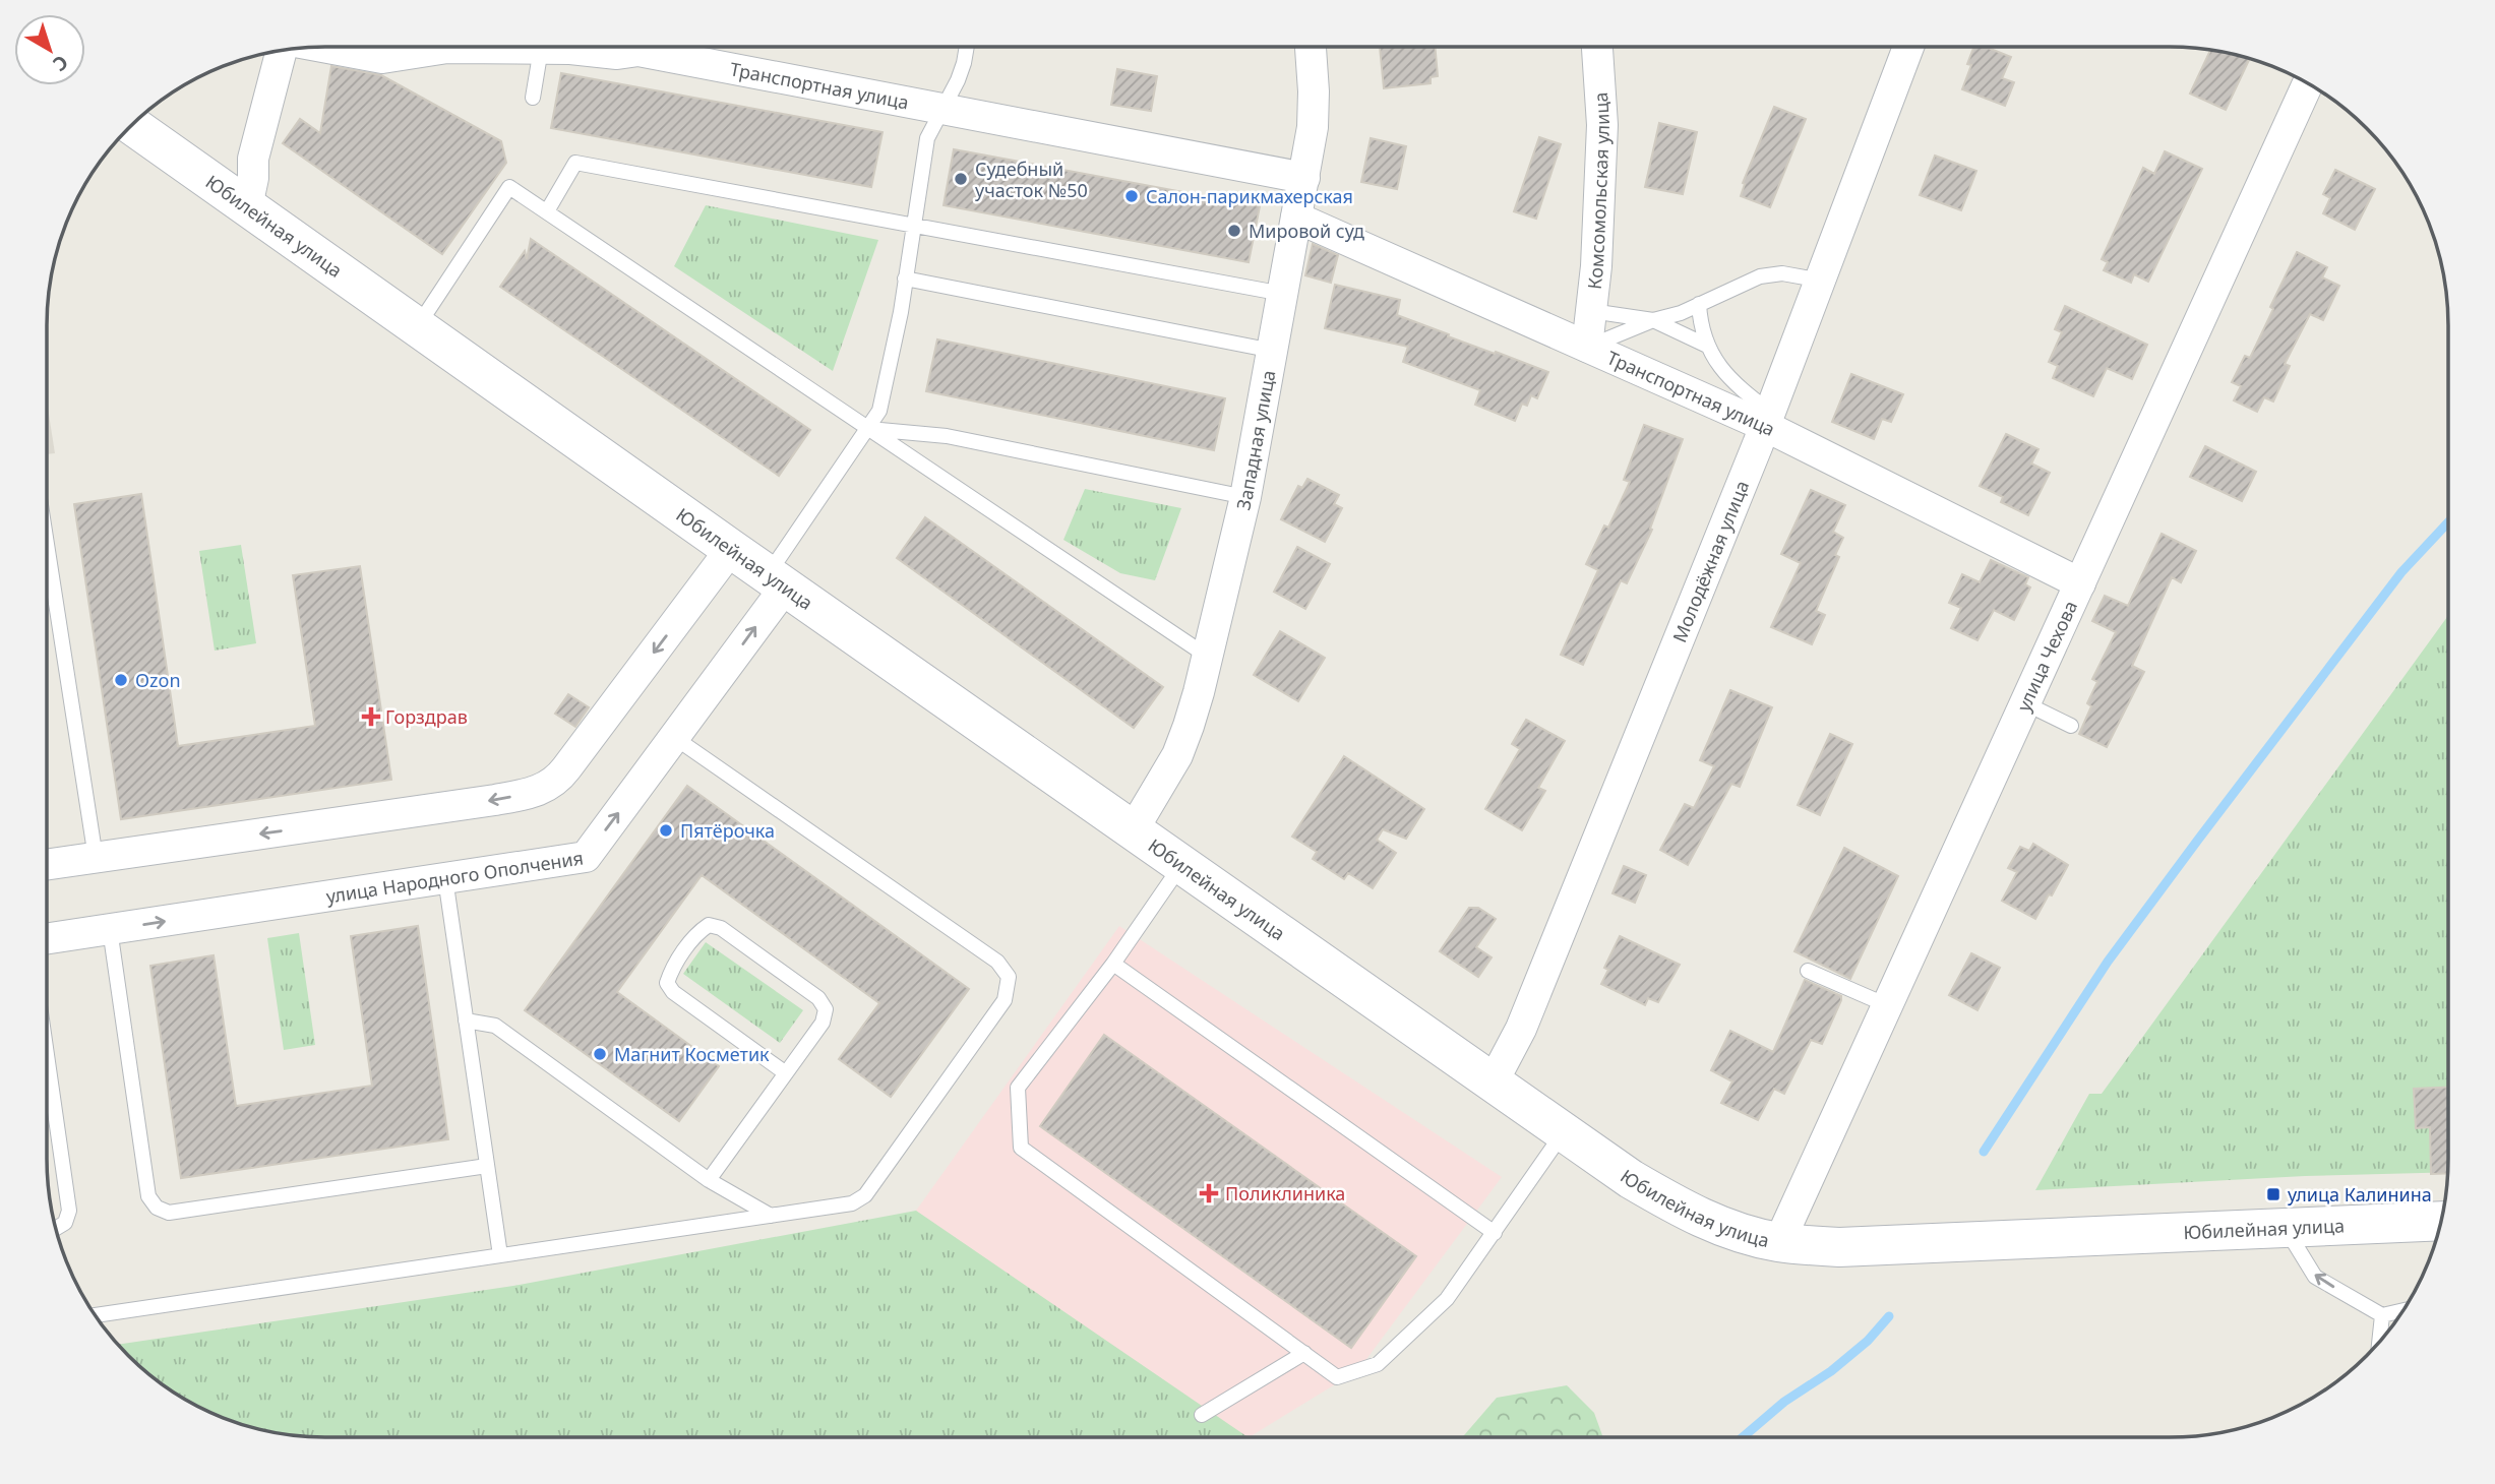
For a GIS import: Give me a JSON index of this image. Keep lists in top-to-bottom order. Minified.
{"streets":{"main road":["Юбилейная улица"],"street":["Транспортная улица","Комсомольская улица","Западная улица","Молодёжная улица","улица Чехова","улица Народного Ополчения"]},"crossings":[["Транспортная улица","Комсомольская улица"],["Транспортная улица","Западная улица"],["Транспортная улица","Молодёжная улица"],["Транспортная улица","улица Чехова"],["Юбилейная улица","Западная улица"],["Юбилейная улица","Молодёжная улица"],["Юбилейная улица","улица Чехова"],["Юбилейная улица","улица Народного Ополчения"]],"places":{"other":["Судебный участок №50","Салон-парикмахерская","Мировой суд","Ozon","Пятёрочка","Магнит Косметик"],"health":["Горздрав","Поликлиника"],"transit":["улица Калинина"]},"north":"bottom right"}
